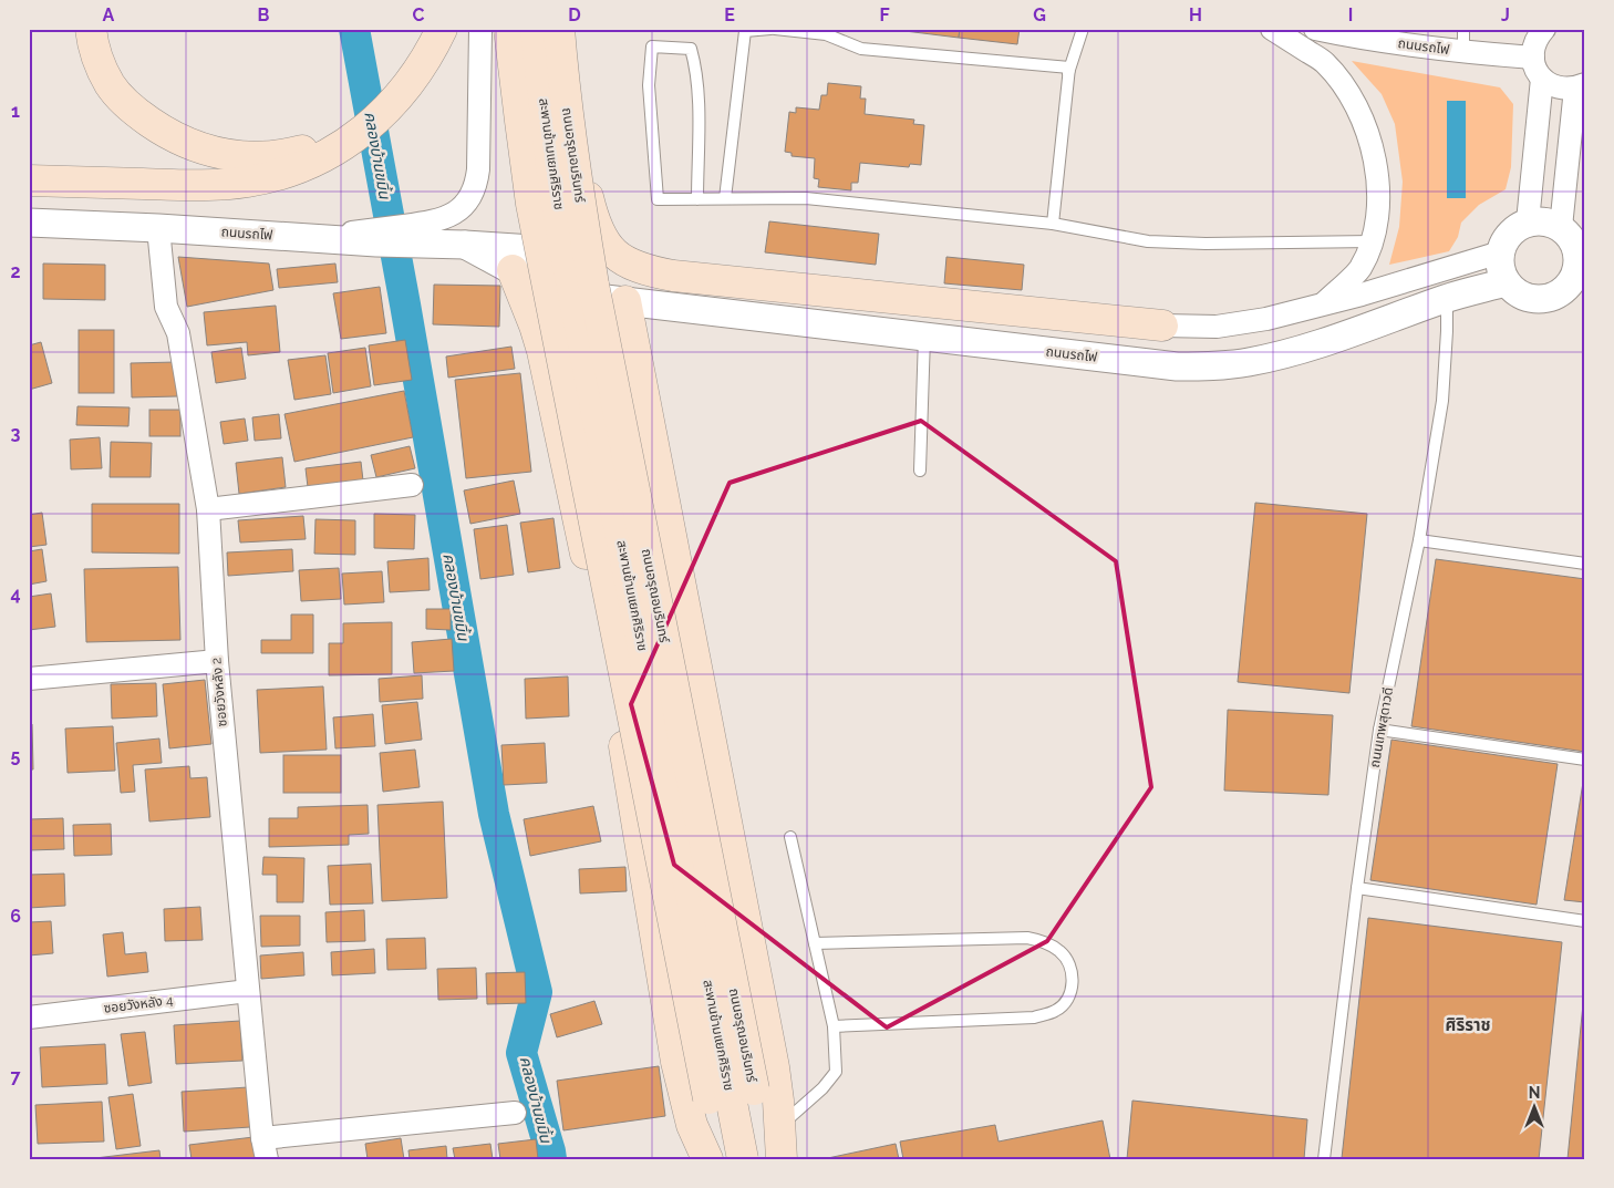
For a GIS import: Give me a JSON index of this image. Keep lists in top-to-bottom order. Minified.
{"streets":{"main road":["สะพานข้ามแยกศิริราช","ถนนอรุณอมรินทร์"],"street":["ถนนรถไฟ","ซอยวังหลัง 2","ซอยวังหลัง 4"],"lane":["ถนนเทพสุดาวดี"]},"crossings":[["ถนนรถไฟ","ซอยวังหลัง 2"],["ถนนรถไฟ","ถนนเทพสุดาวดี"],["ซอยวังหลัง 2","ซอยวังหลัง 4"]],"districts":["ศิริราช"],"water":["คลองบ้านขมิ้น"],"north":"top","grid":{"columns":["A","B","C","D","E","F","G","H","I","J"],"rows":["1","2","3","4","5","6","7"]}}
